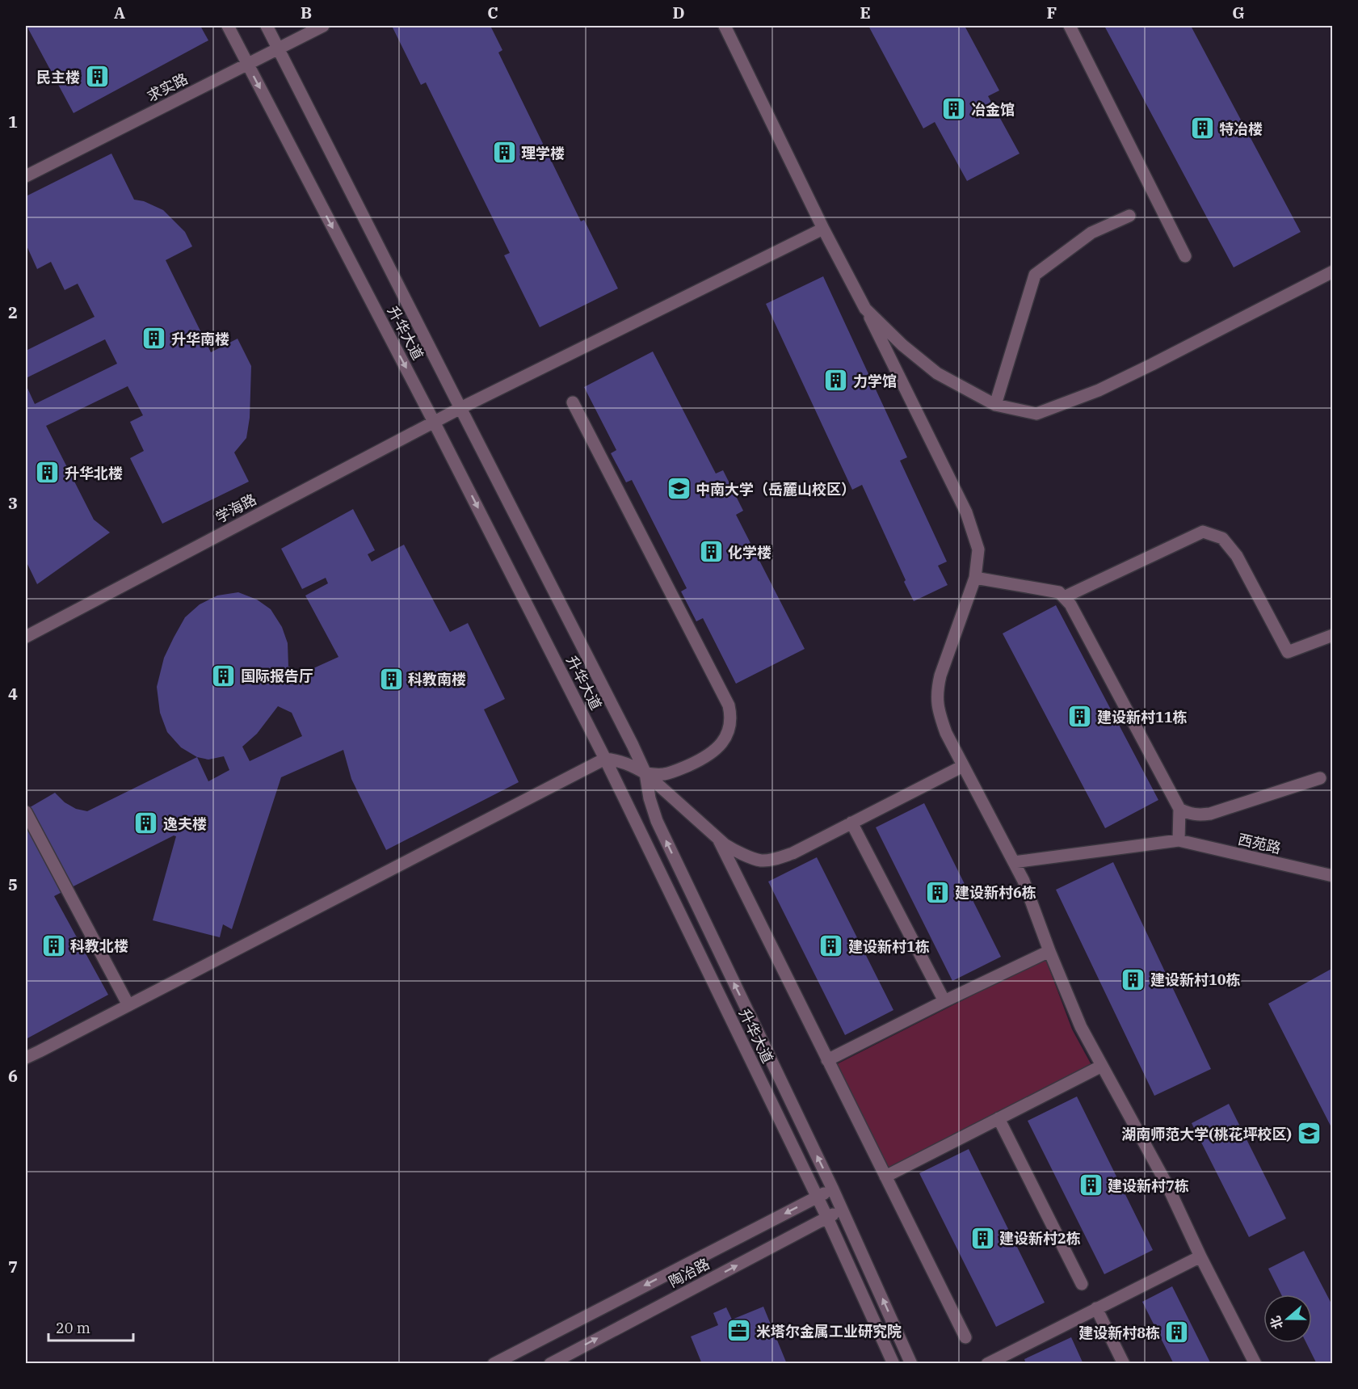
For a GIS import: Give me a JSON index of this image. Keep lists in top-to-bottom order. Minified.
{"streets":{"street":["求实路","升华大道","学海路","西苑路","陶冶路"]},"crossings":[["求实路","升华大道"],["升华大道","学海路"],["升华大道","陶冶路"]],"places":{"building":["民主楼","冶金馆","特冶楼","理学楼","升华南楼","力学馆","升华北楼","化学楼","国际报告厅","科教南楼","建设新村11栋","逸夫楼","建设新村6栋","科教北楼","建设新村1栋","建设新村10栋","建设新村7栋","建设新村2栋","建设新村8栋"],"school or university":["中南大学（岳麓山校区）","湖南师范大学(桃花坪校区)"],"office":["米塔尔金属工业研究院"]},"scale_bar":"20 m","north":"left","grid":{"columns":["A","B","C","D","E","F","G"],"rows":["1","2","3","4","5","6","7"]}}
